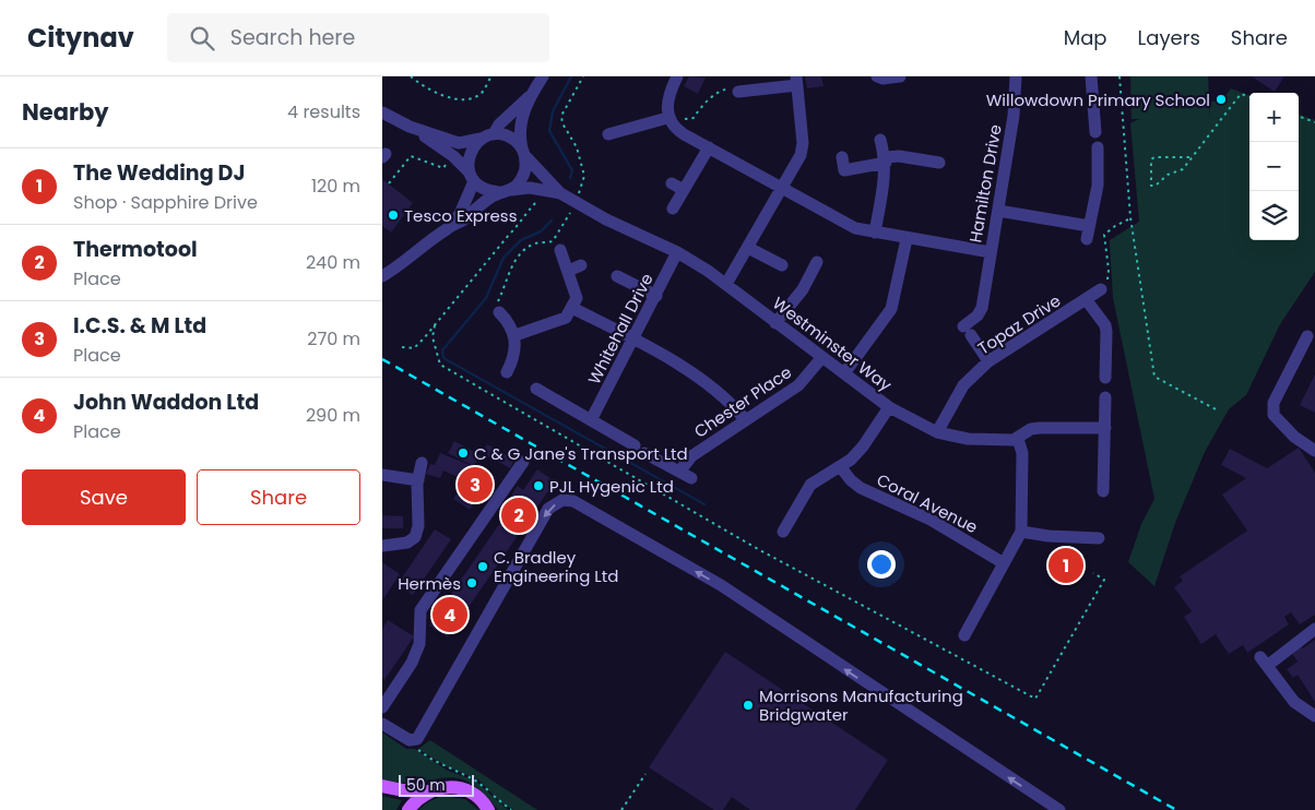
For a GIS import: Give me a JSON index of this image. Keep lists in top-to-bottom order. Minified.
{"streets":{"street":["Hamilton Drive","Topaz Drive","Whitehall Drive","Westminster Way","Chester Place","Coral Avenue"]},"crossings":[["Hamilton Drive","Topaz Drive"],["Topaz Drive","Westminster Way"],["Whitehall Drive","Westminster Way"],["Westminster Way","Chester Place"]],"places":["Willowdown Primary School","Tesco Express","C & G Jane's Transport Ltd","PJL Hygenic Ltd","C. Bradley Engineering Ltd","Hermès","Morrisons Manufacturing Bridgwater"],"scale_bar":"50 m","page":{"header":"Citynav","search":"Search here","nav":["Map","Layers","Share"],"heading":["Nearby","4 results"],"map_buttons":["+","−"],"list":[{"mark":"1","name":"The Wedding DJ","note":"Shop · Sapphire Drive","value":"120 m"},{"mark":"2","name":"Thermotool","note":"Place","value":"240 m"},{"mark":"3","name":"I.C.S. & M Ltd","note":"Place","value":"270 m"},{"mark":"4","name":"John Waddon Ltd","note":"Place","value":"290 m"}],"buttons":["Save","Share"],"pins":["3","2","1","4"],"scale":"50 m"}}
